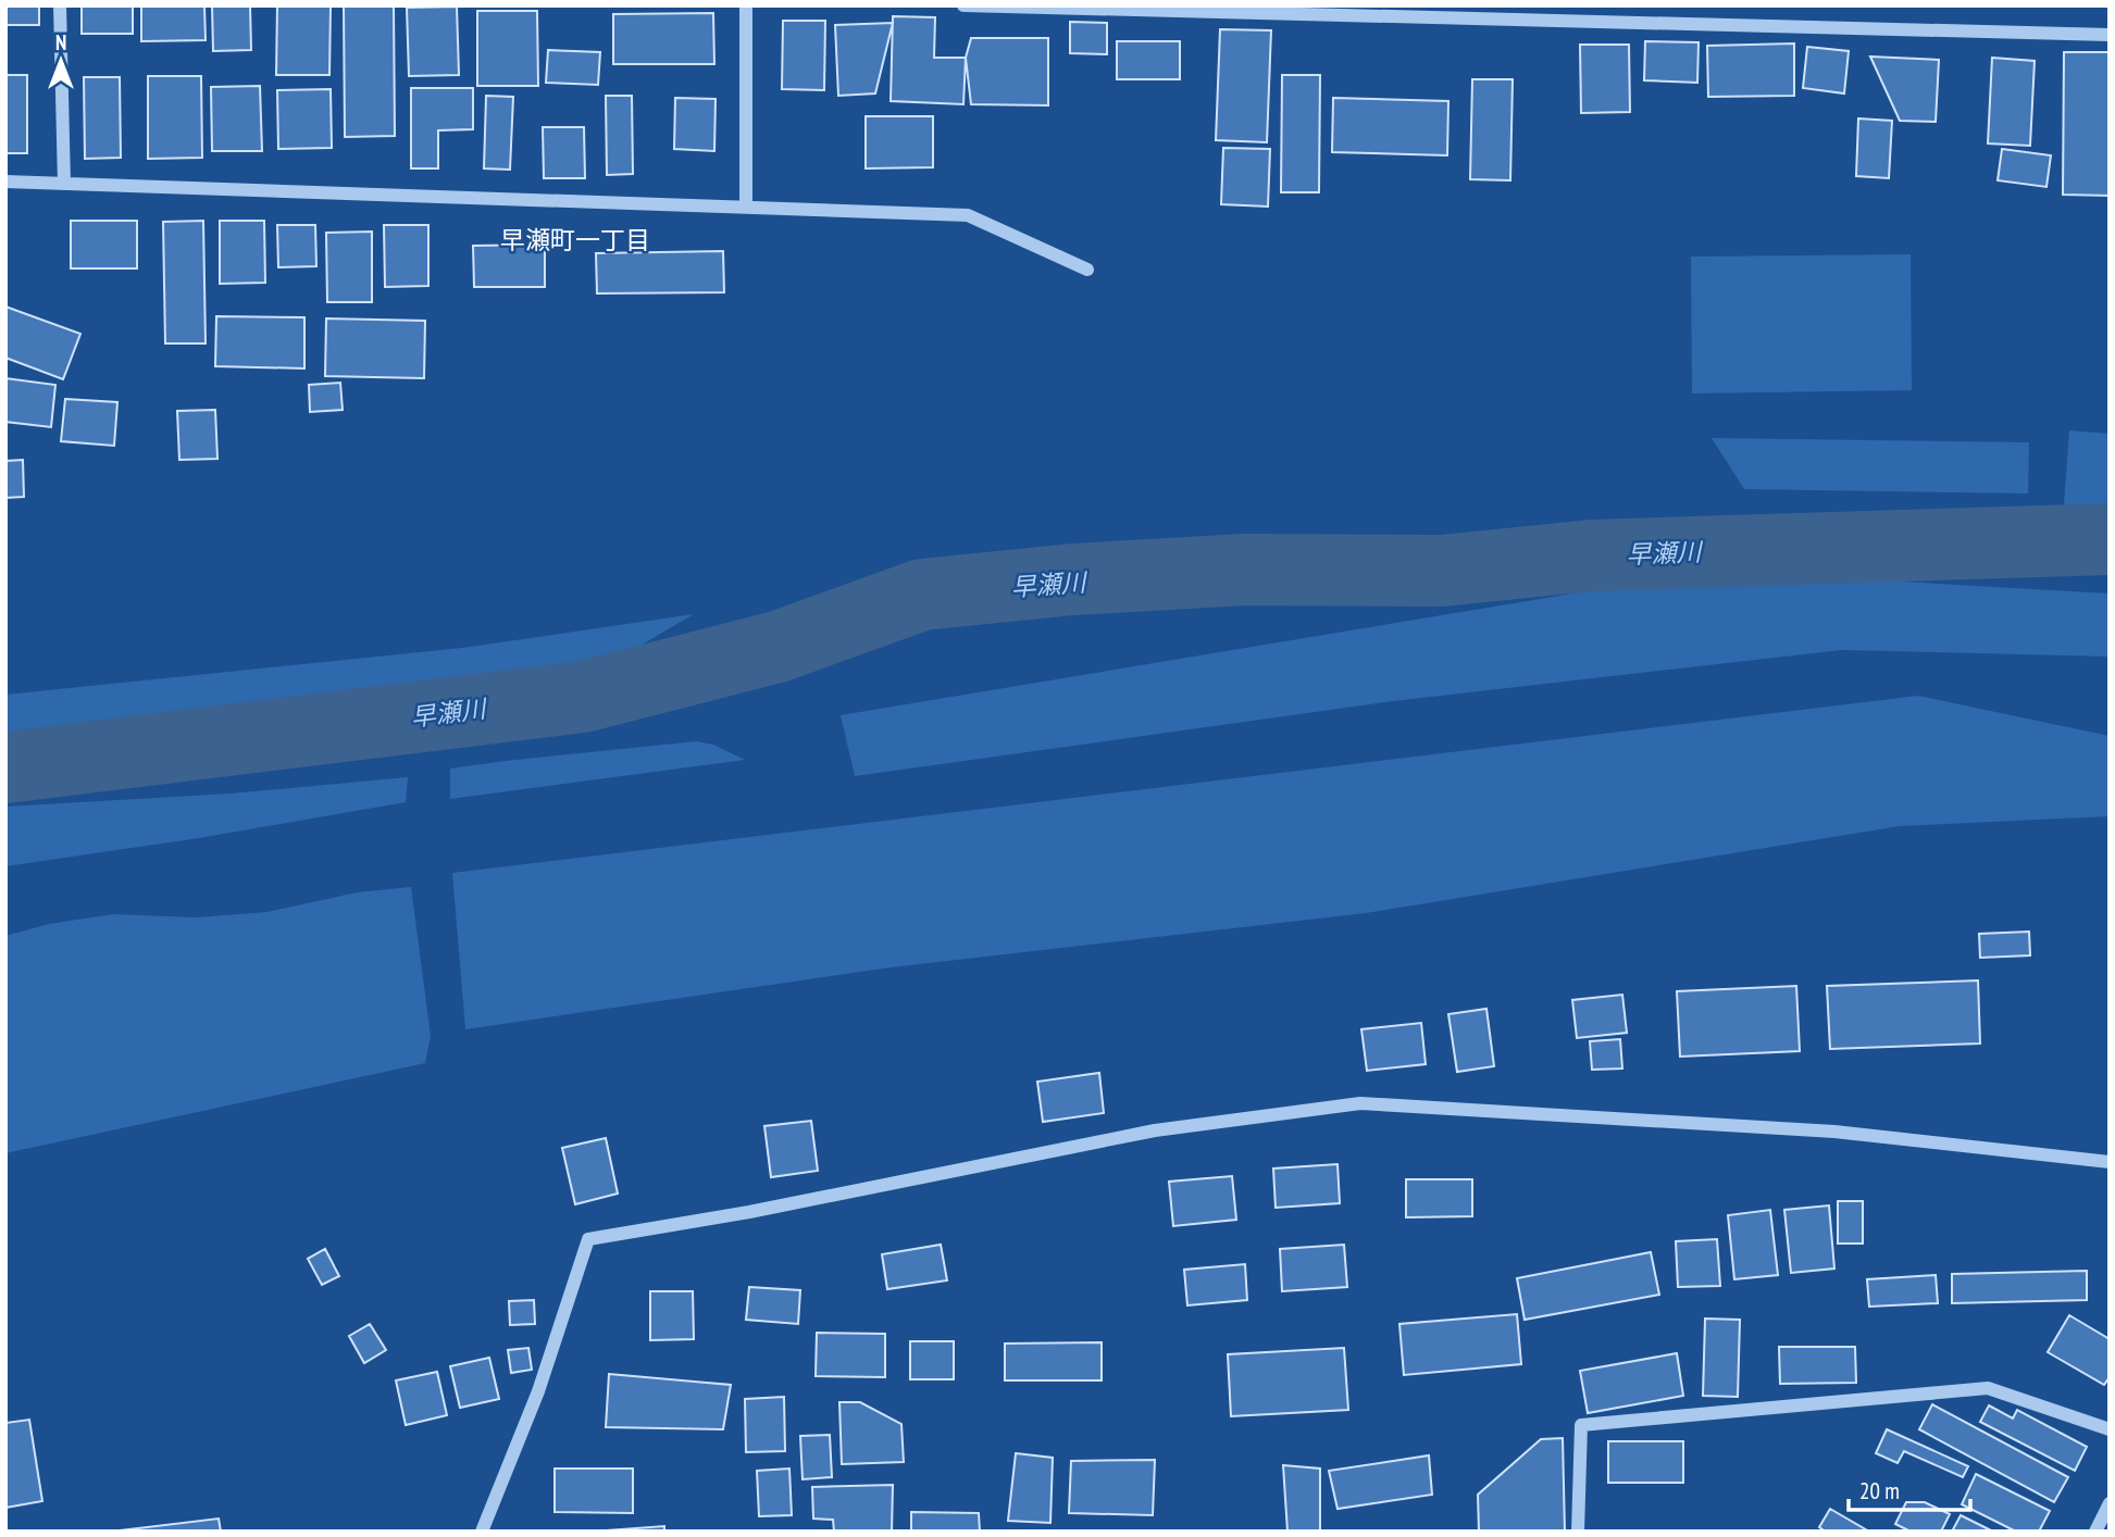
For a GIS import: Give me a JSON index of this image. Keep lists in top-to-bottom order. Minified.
{"districts":["早瀬町一丁目"],"water":["早瀬川"],"scale_bar":"20 m","north":"top"}
